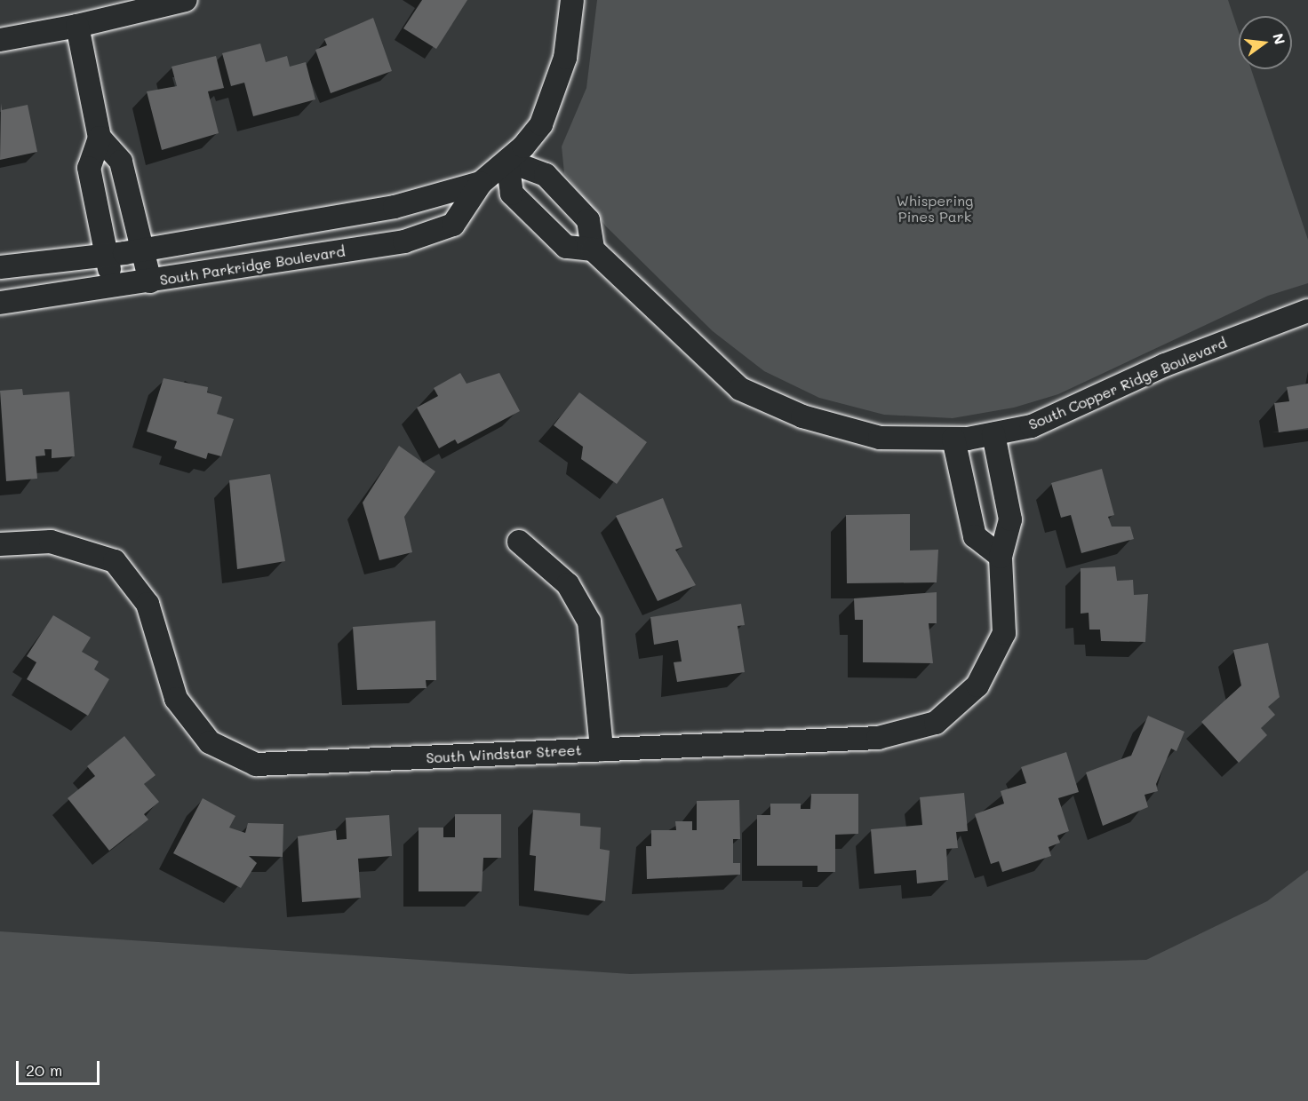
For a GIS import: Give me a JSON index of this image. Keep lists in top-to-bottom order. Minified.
{"streets":{"street":["South Parkridge Boulevard","South Copper Ridge Boulevard","South Windstar Street"]},"crossings":[["South Copper Ridge Boulevard","South Windstar Street"]],"parks":["Whispering Pines Park"],"scale_bar":"20 m","north":"right"}
